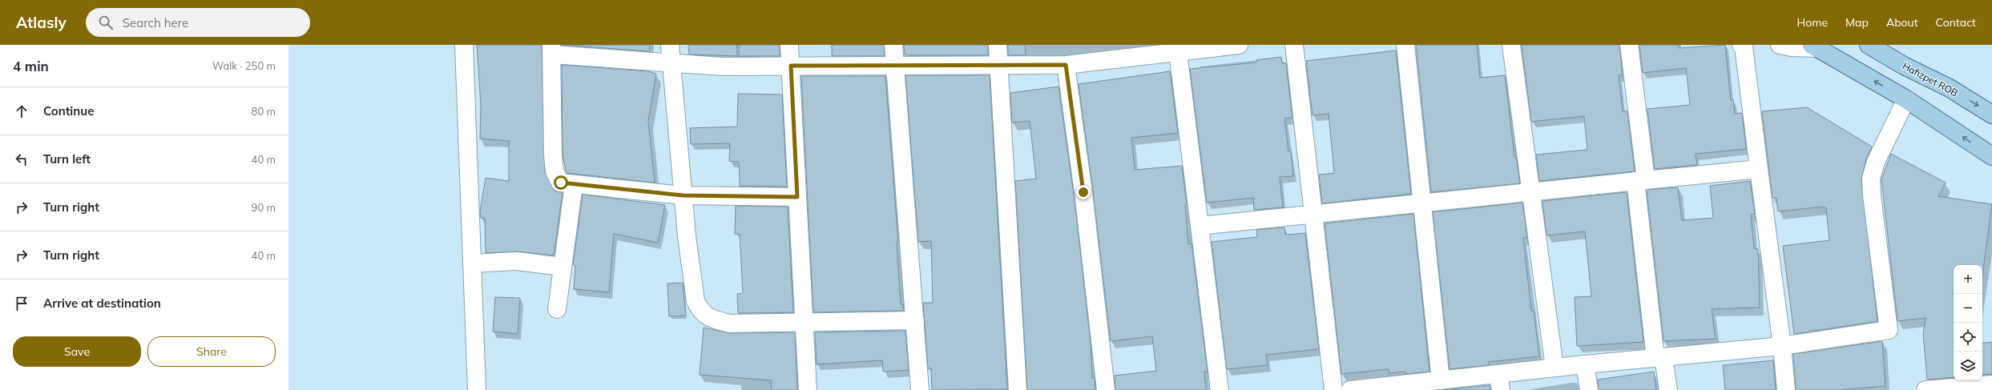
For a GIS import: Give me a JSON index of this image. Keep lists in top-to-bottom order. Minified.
{"streets":{"main road":["Hafizpet ROB"]},"page":{"header":"Atlasly","search":"Search here","nav":["Home","Map","About","Contact"],"heading":["4 min","Walk · 250 m"],"list":[["Continue","80 m"],["Turn left","40 m"],["Turn right","90 m"],["Turn right","40 m"],"Arrive at destination"],"map_buttons":["+","−"],"buttons":["Save","Share"]}}
